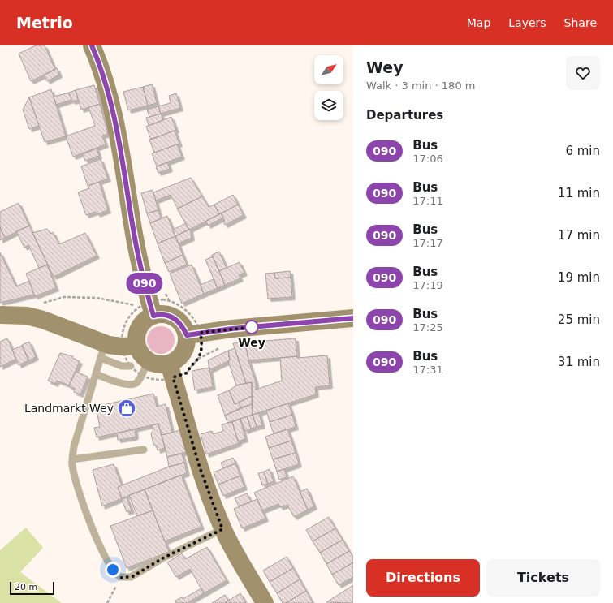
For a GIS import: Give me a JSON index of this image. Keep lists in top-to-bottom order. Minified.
{"places":{"other":["Wey"],"shop":["Landmarkt Wey"]},"lines":["bus line 090"],"scale_bar":"20 m","north":"top right","page":{"header":"Metrio","nav":["Map","Layers","Share"],"on_map":"090","heading":[["Wey","Walk · 3 min · 180 m"],"Departures"],"list":[{"mark":"090","name":"Bus","note":"17:06","value":"6 min"},{"mark":"090","name":"Bus","note":"17:11","value":"11 min"},{"mark":"090","name":"Bus","note":"17:17","value":"17 min"},{"mark":"090","name":"Bus","note":"17:19","value":"19 min"},{"mark":"090","name":"Bus","note":"17:25","value":"25 min"},{"mark":"090","name":"Bus","note":"17:31","value":"31 min"}],"buttons":["Directions","Tickets"],"scale":"20 m"}}
